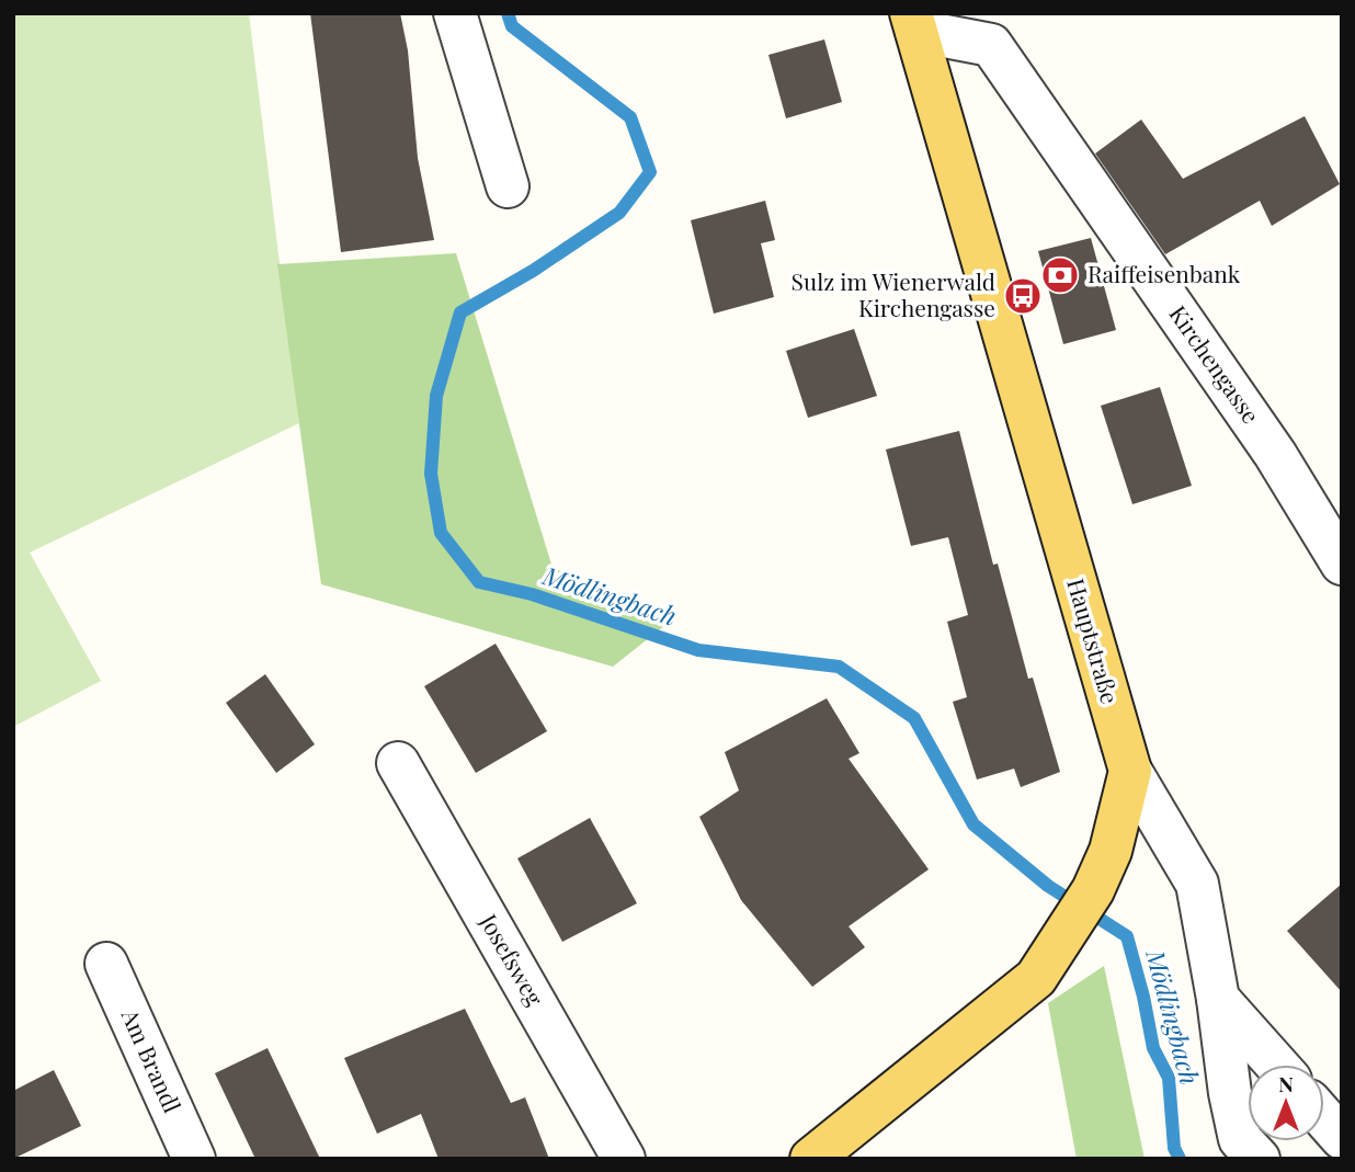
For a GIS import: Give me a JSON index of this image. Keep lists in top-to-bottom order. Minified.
{"streets":{"main road":["Hauptstraße"],"street":["Kirchengasse","Josefsweg","Am Brandl"]},"crossings":[["Kirchengasse","Hauptstraße"]],"water":["Mödlingbach"],"places":{"bank":["Raiffeisenbank"],"bus stop":["Sulz im Wienerwald Kirchengasse"]},"north":"top"}
